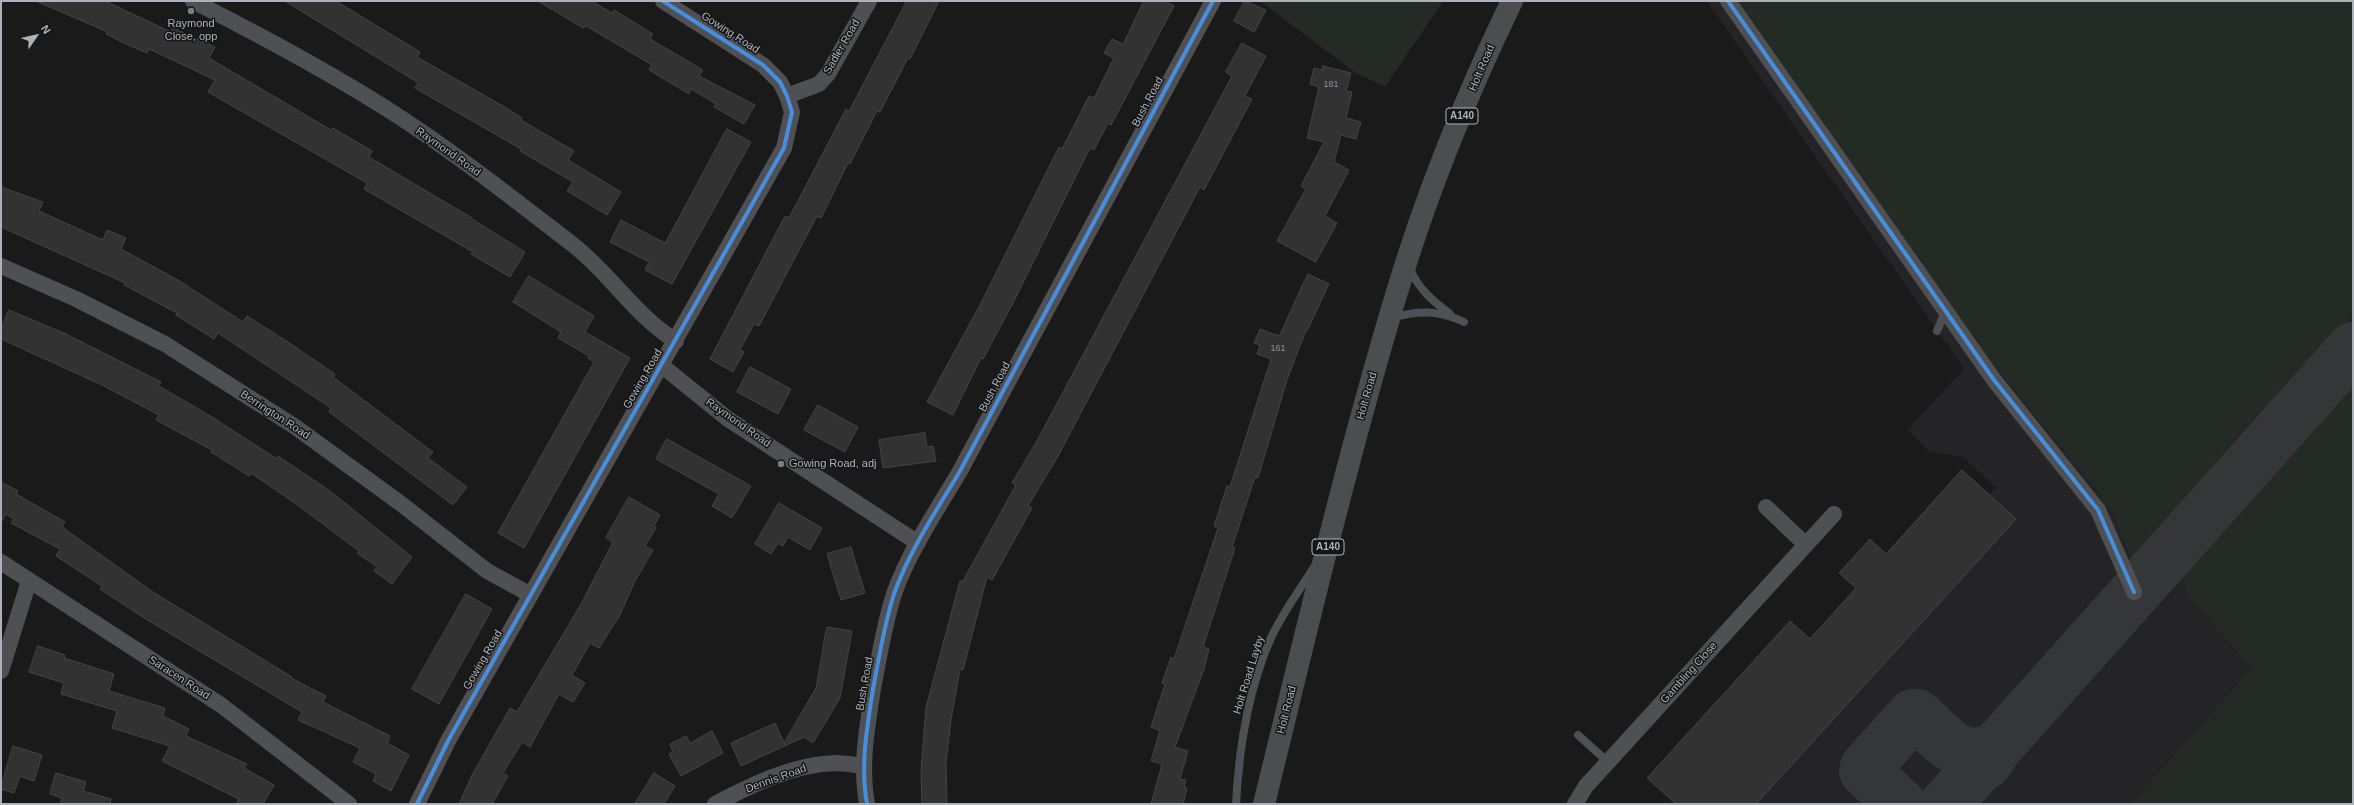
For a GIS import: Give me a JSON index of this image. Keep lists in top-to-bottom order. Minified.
{"streets":{"highway":["Holt Road","A140"],"street":["Gowing Road","Sadler Road","Bush Road","Raymond Road","Berrington Road","Gambling Close","Saracen Road","Dennis Road"],"lane":["Holt Road Layby"]},"crossings":[["Gowing Road","Sadler Road"],["Gowing Road","Raymond Road"],["Gowing Road","Berrington Road"],["Holt Road","Holt Road Layby"],["Bush Road","Raymond Road"],["Bush Road","Dennis Road"]],"places":["Raymond Close, opp","Gowing Road, adj"],"house_numbers":["181","161"],"north":"top right"}
